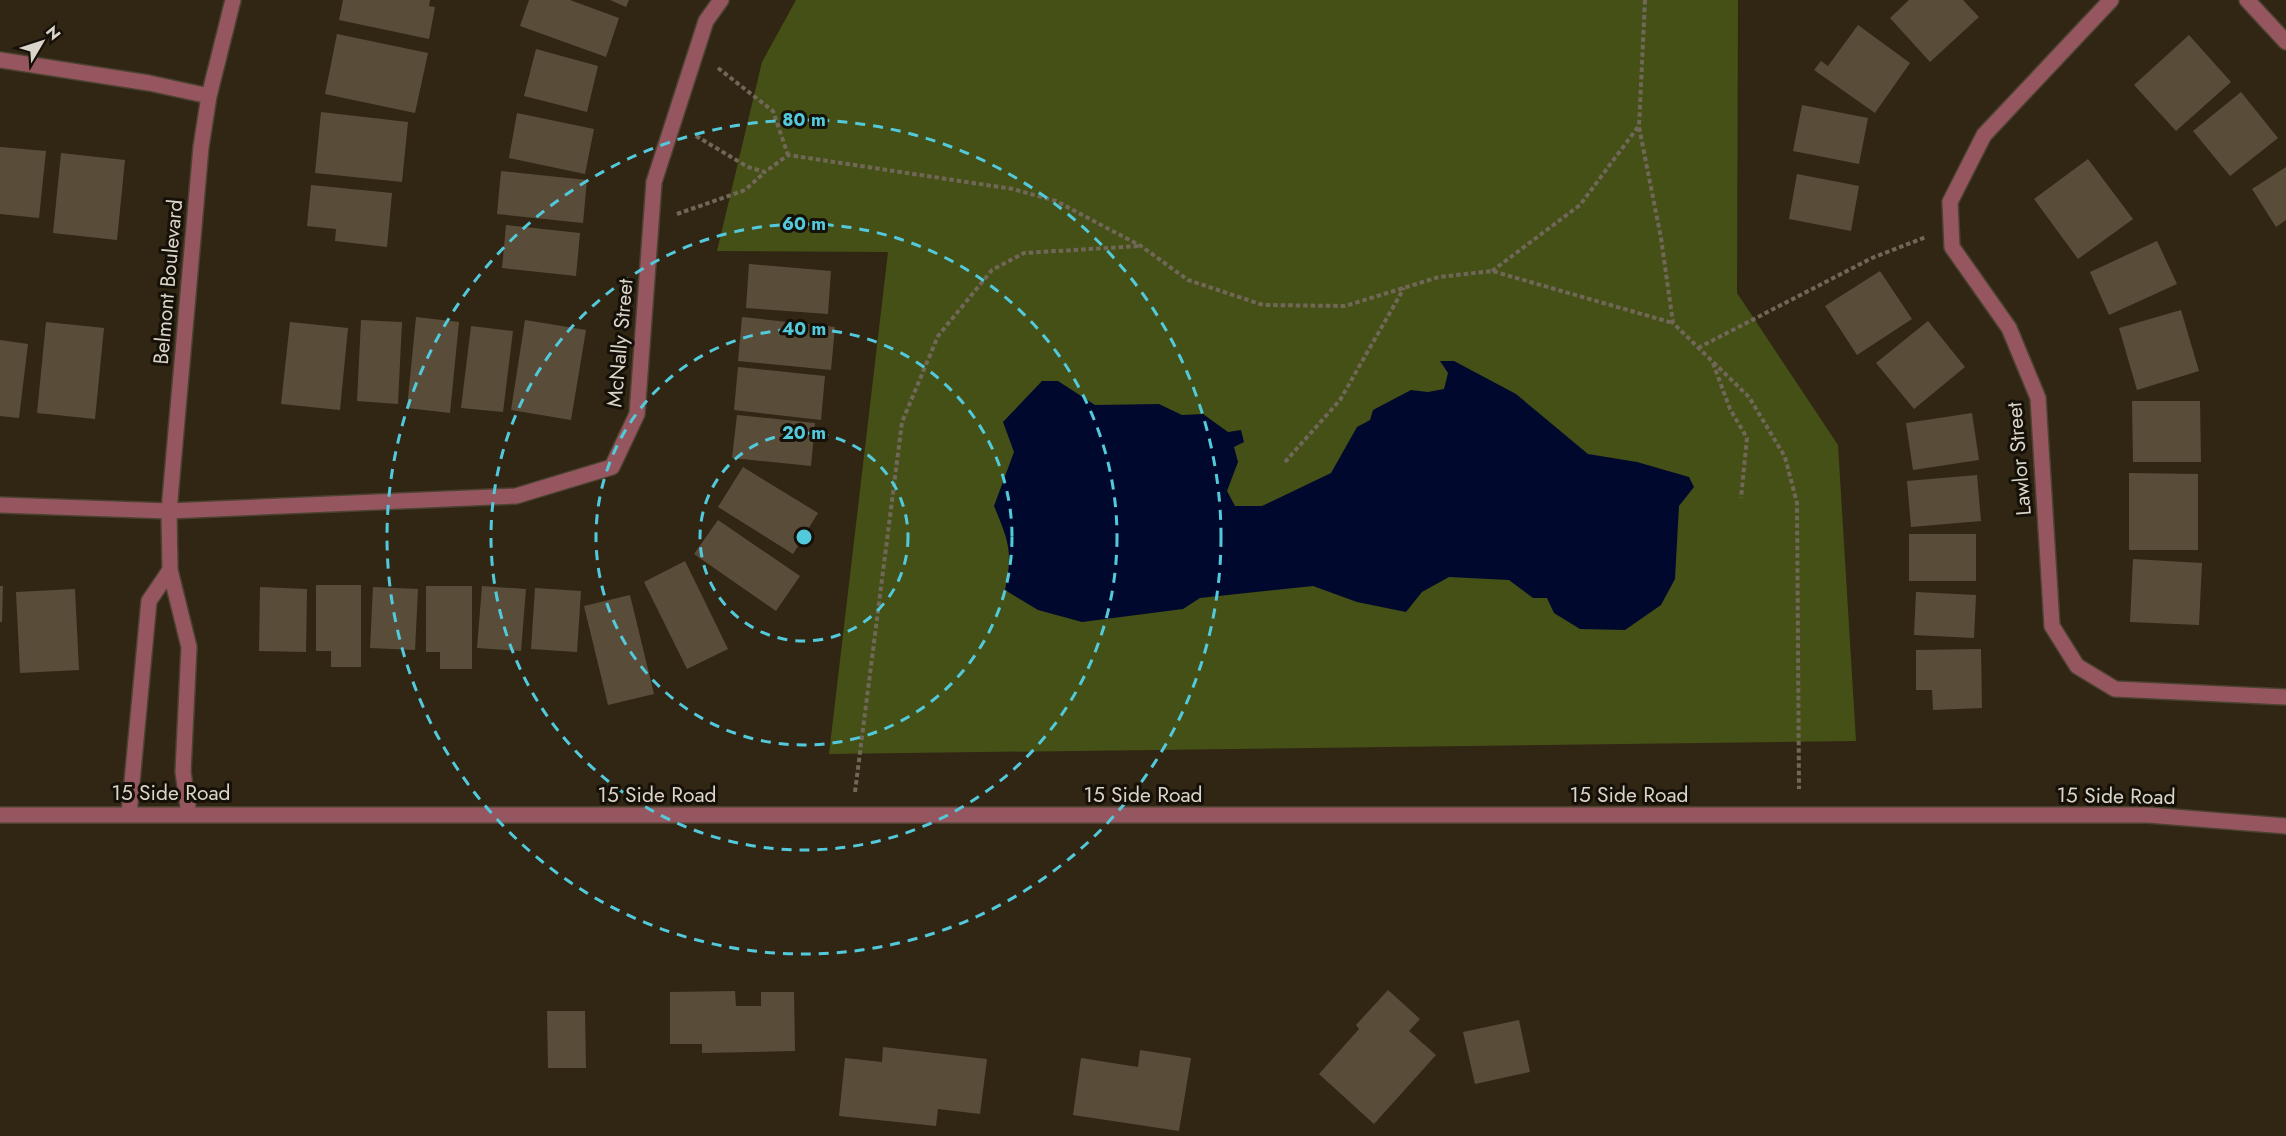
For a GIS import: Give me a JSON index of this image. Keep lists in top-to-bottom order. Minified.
{"streets":{"street":["Belmont Boulevard","McNally Street","Lawlor Street","15 Side Road"]},"crossings":[["Belmont Boulevard","McNally Street"],["Belmont Boulevard","15 Side Road"]],"north":"top right","rings":["80 m","60 m","40 m","20 m"]}
